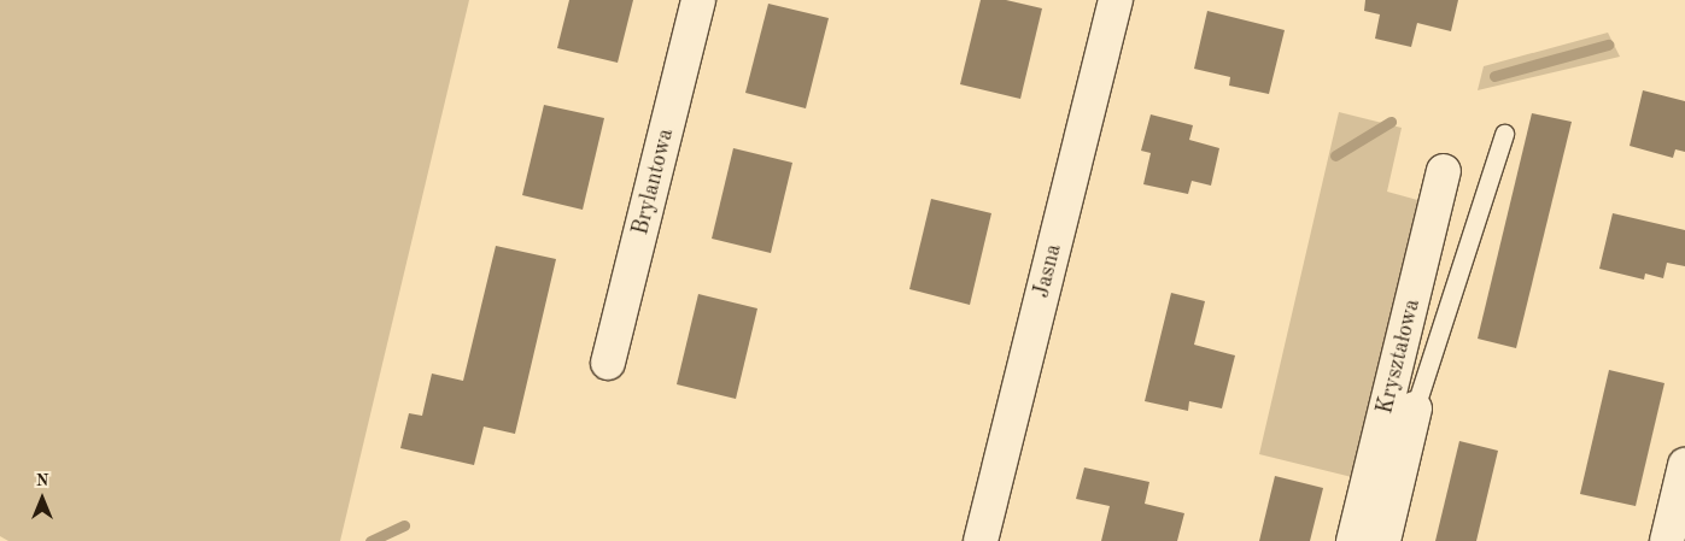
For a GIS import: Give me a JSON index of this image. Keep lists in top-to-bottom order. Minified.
{"streets":{"street":["Brylantowa","Jasna","Kryształowa"]},"north":"top"}
